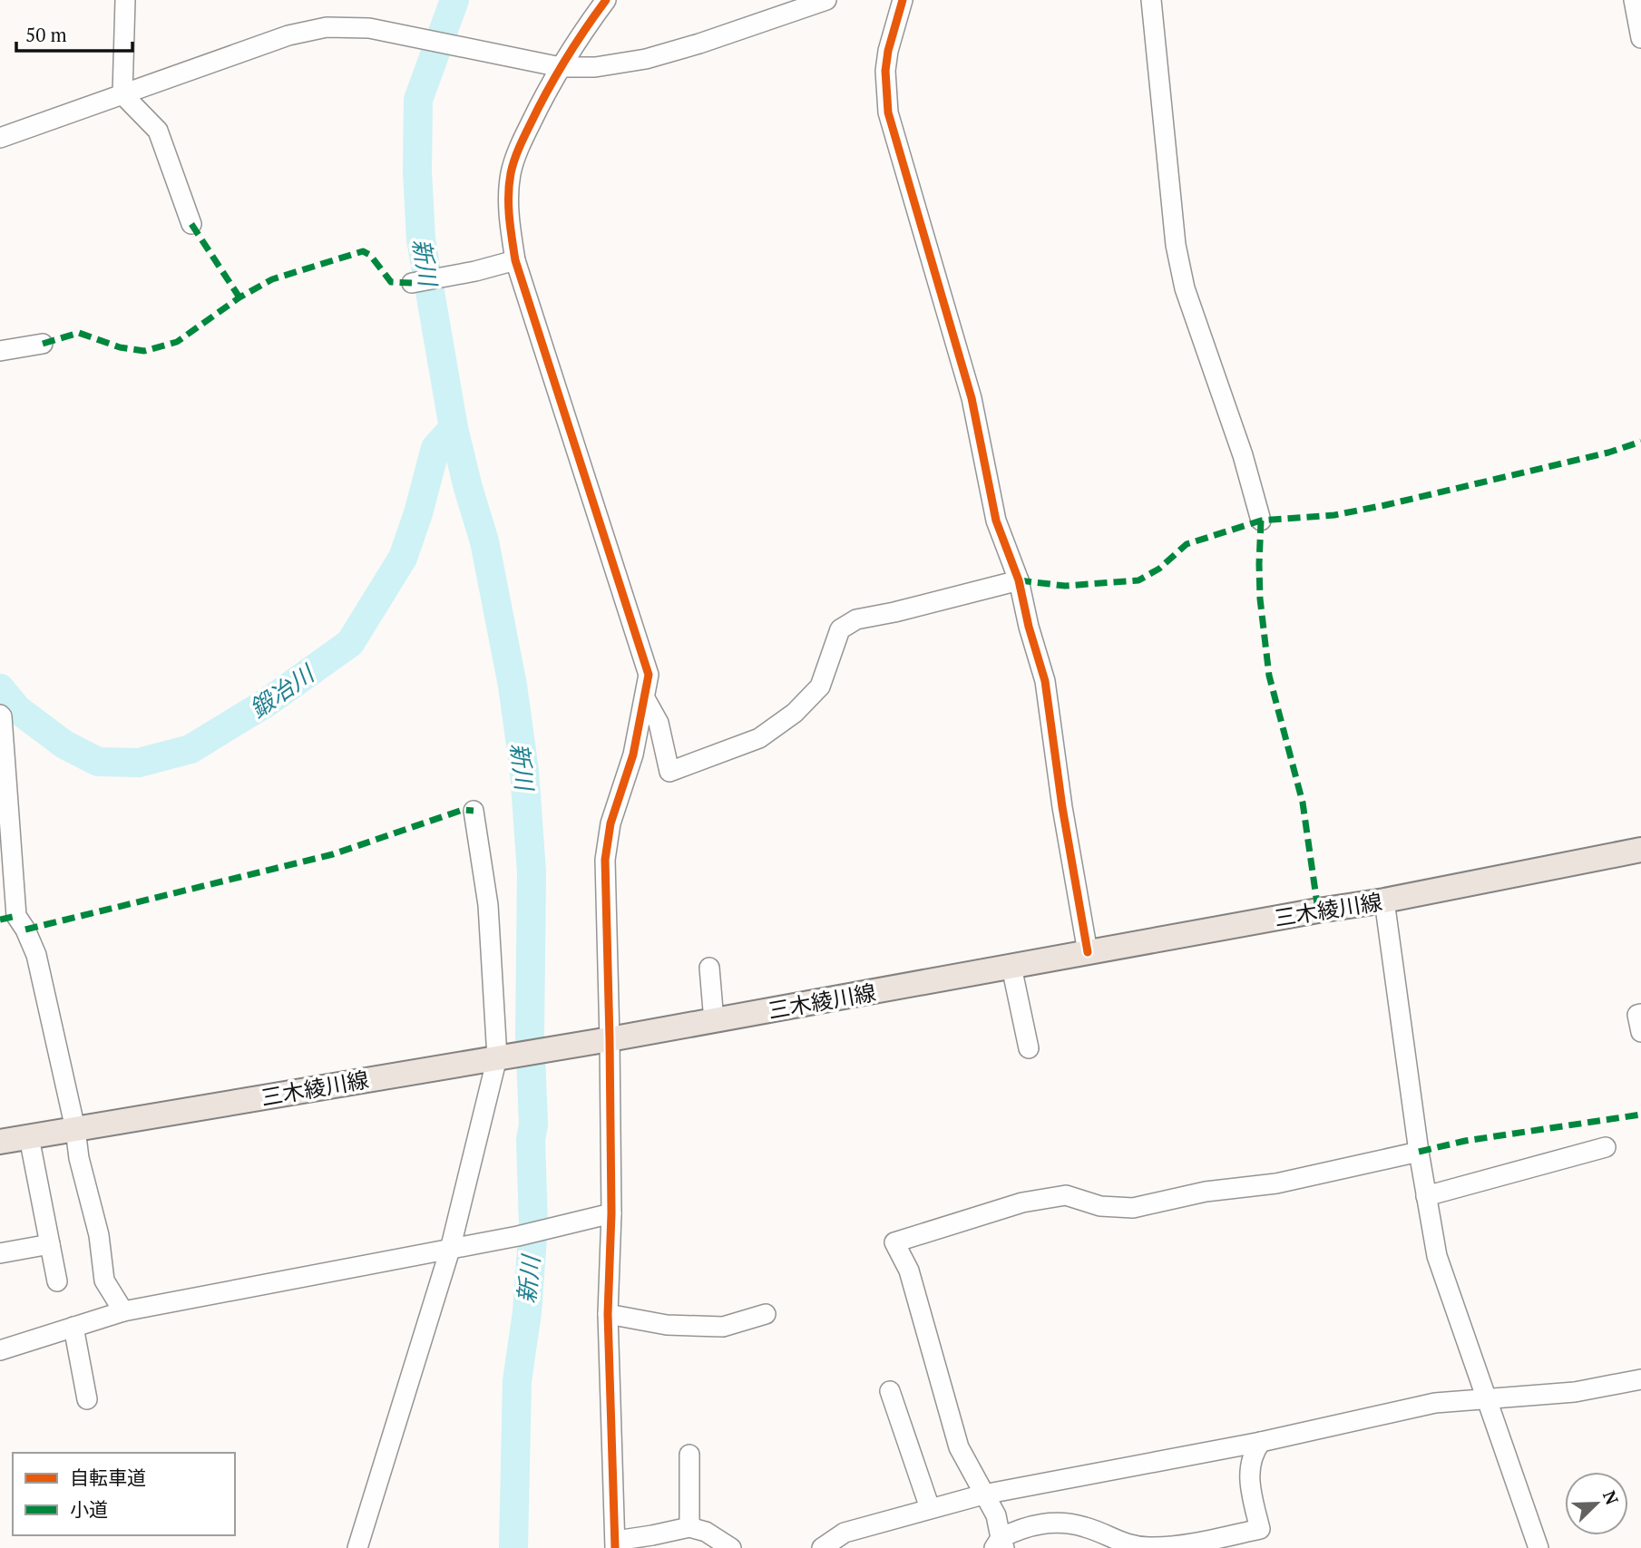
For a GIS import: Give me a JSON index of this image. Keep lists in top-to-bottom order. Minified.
{"streets":{"main road":["三木綾川線"]},"water":["新川","鍛冶川"],"legend":["自転車道","小道"],"scale_bar":"50 m","north":"top right"}
